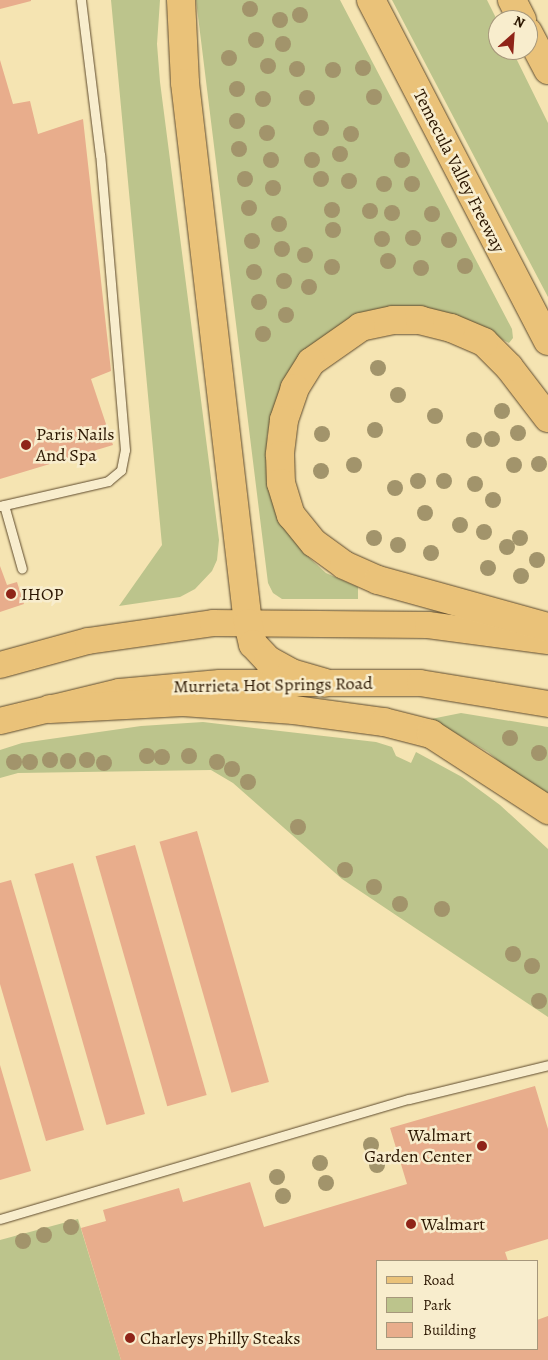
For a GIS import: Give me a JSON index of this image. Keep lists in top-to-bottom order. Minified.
{"streets":{"highway":["Temecula Valley Freeway"],"main road":["Murrieta Hot Springs Road"]},"places":["Paris Nails And Spa","IHOP","Walmart Garden Center","Walmart","Charleys Philly Steaks"],"legend":["Road","Park","Building"],"north":"top right"}
